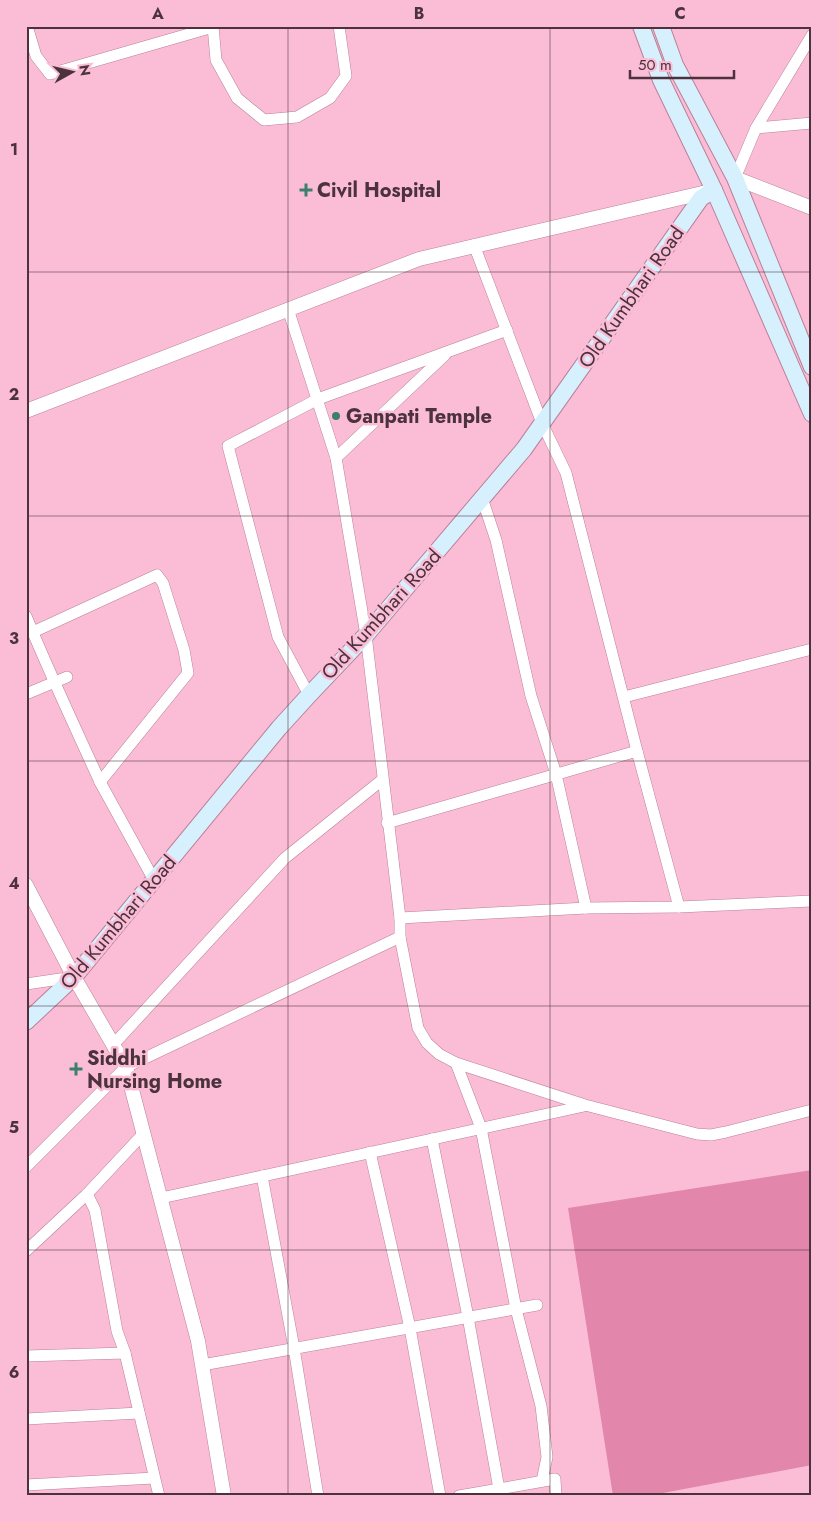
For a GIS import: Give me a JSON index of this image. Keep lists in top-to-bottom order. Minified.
{"streets":{"main road":["Old Kumbhari Road"]},"places":{"health":["Civil Hospital","Siddhi Nursing Home"],"other":["Ganpati Temple"]},"scale_bar":"50 m","north":"right","grid":{"columns":["A","B","C"],"rows":["1","2","3","4","5","6"]}}
